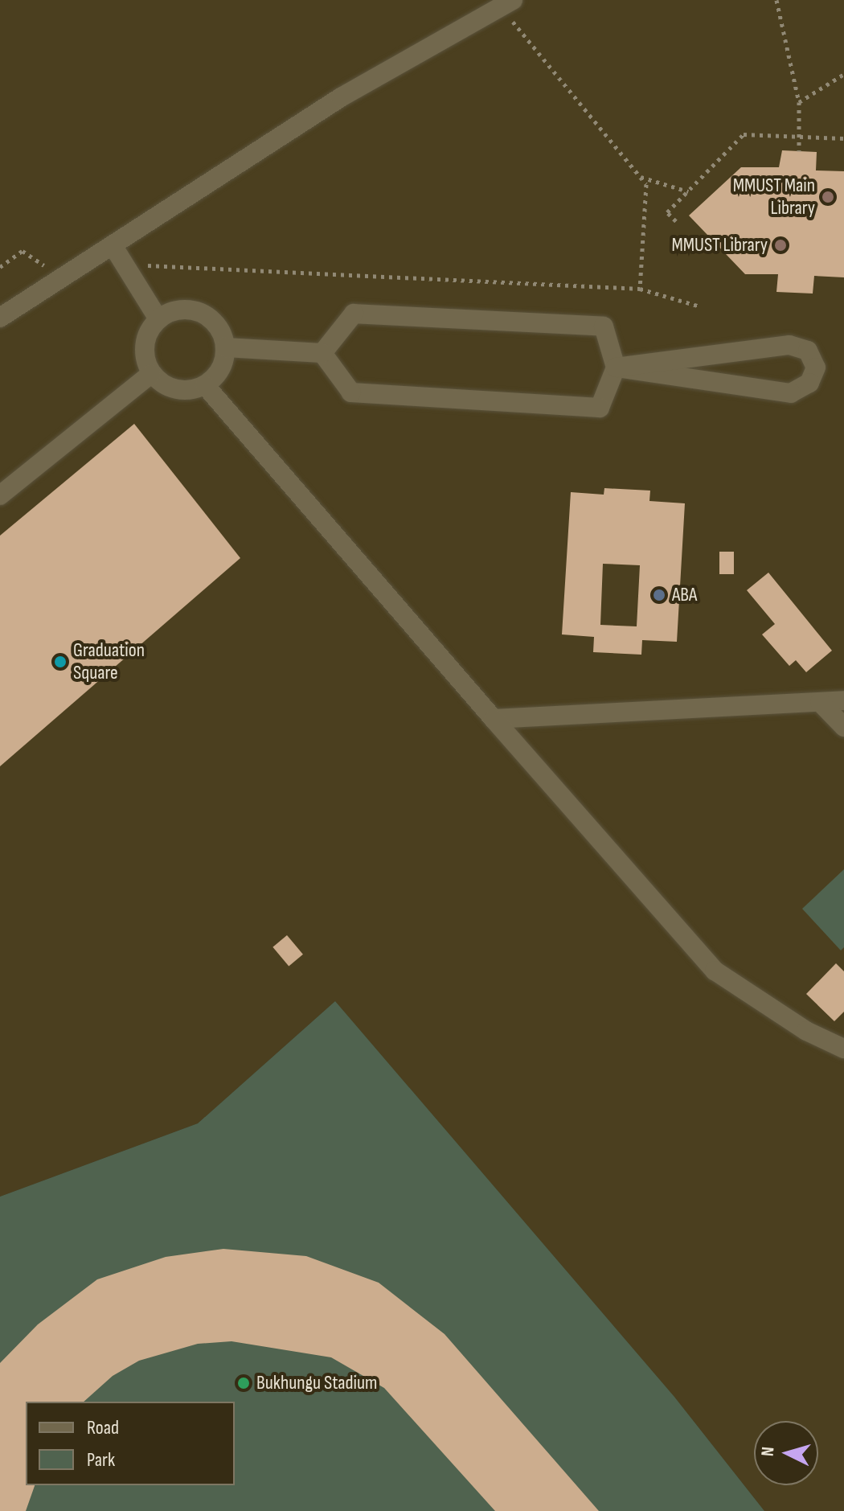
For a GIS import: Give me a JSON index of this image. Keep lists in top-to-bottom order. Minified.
{"places":["MMUST Main Library","MMUST Library","ABA","Graduation Square","Bukhungu Stadium"],"legend":["Road","Park"],"north":"left"}
